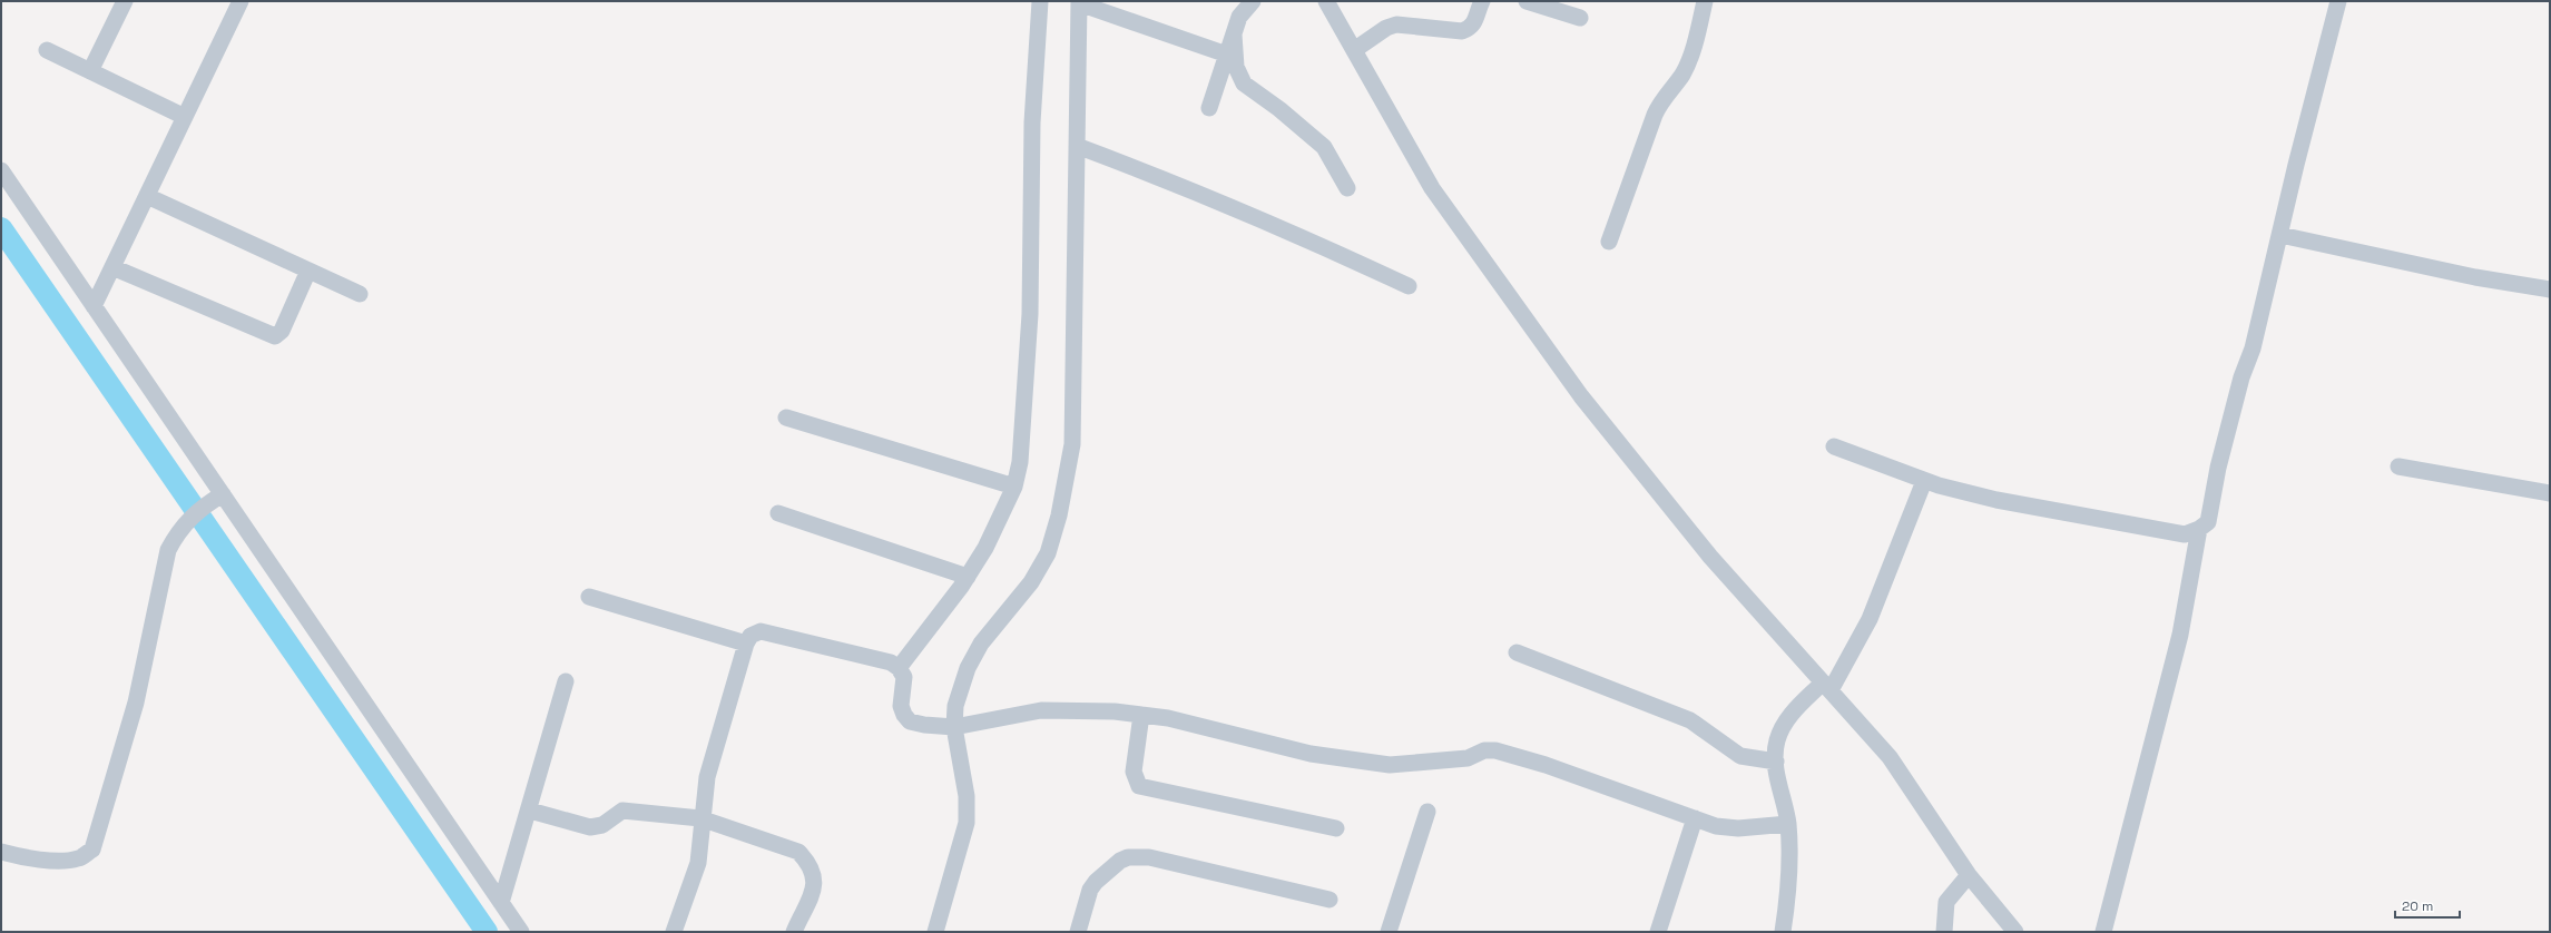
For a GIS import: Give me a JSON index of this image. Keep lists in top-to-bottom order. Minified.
{"scale_bar":"20 m"}
